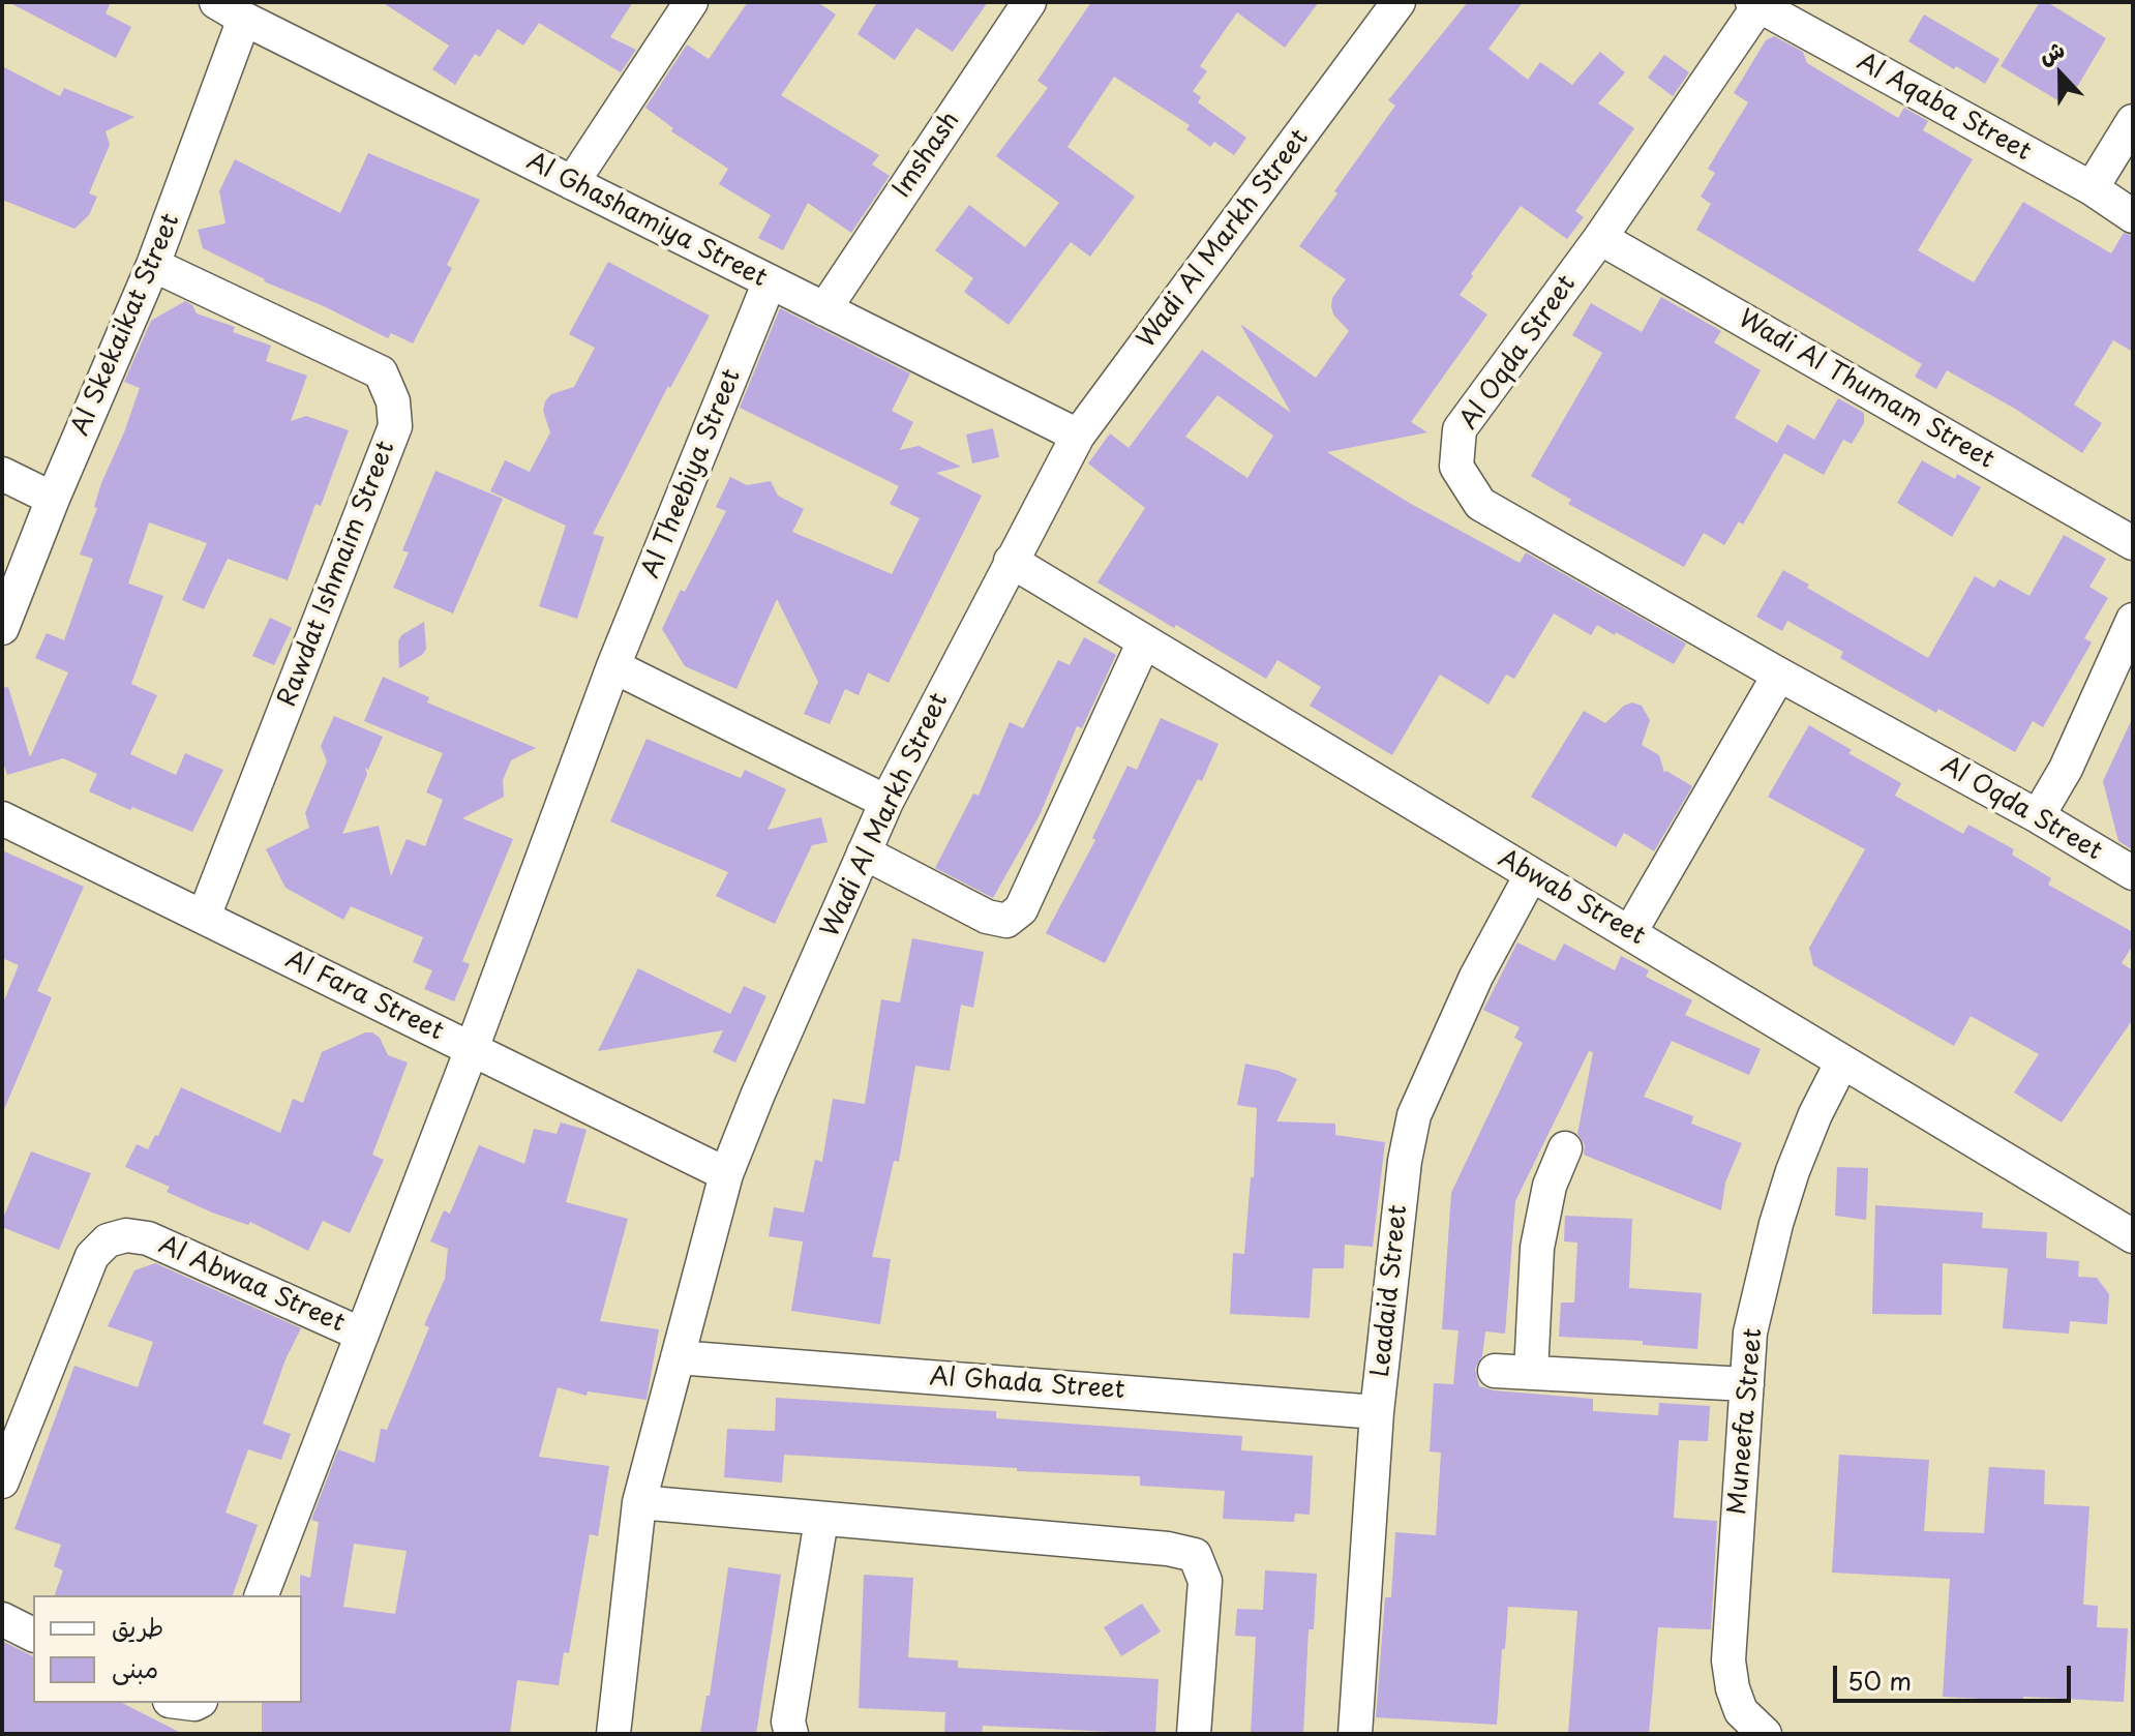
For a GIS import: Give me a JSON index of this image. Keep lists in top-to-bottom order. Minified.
{"streets":{"street":["Al Aqaba Street","Imshash","Al Ghashamiya Street","Wadi Al Markh Street","Al Skekaikat Street","Al Oqda Street","Wadi Al Thumam Street","Al Theebiya Street","Rawdat Ishmaim Street","Abwab Street","Al Fara Street","Al Abwaa Street","Leadaid Street","Al Ghada Street","Muneefa Street"]},"crossings":[["Al Aqaba Street","Al Oqda Street"],["Imshash","Al Ghashamiya Street"],["Al Ghashamiya Street","Wadi Al Markh Street"],["Al Ghashamiya Street","Al Skekaikat Street"],["Al Ghashamiya Street","Al Theebiya Street"],["Wadi Al Markh Street","Abwab Street"],["Wadi Al Markh Street","Al Fara Street"],["Wadi Al Markh Street","Al Ghada Street"],["Al Skekaikat Street","Rawdat Ishmaim Street"],["Al Oqda Street","Wadi Al Thumam Street"],["Al Theebiya Street","Al Fara Street"],["Al Theebiya Street","Al Abwaa Street"],["Rawdat Ishmaim Street","Al Fara Street"],["Abwab Street","Leadaid Street"],["Abwab Street","Muneefa Street"],["Al Fara Street","Al Abwaa Street"],["Leadaid Street","Al Ghada Street"]],"legend":["طريق","مبنى"],"scale_bar":"50 m","north":"top"}
